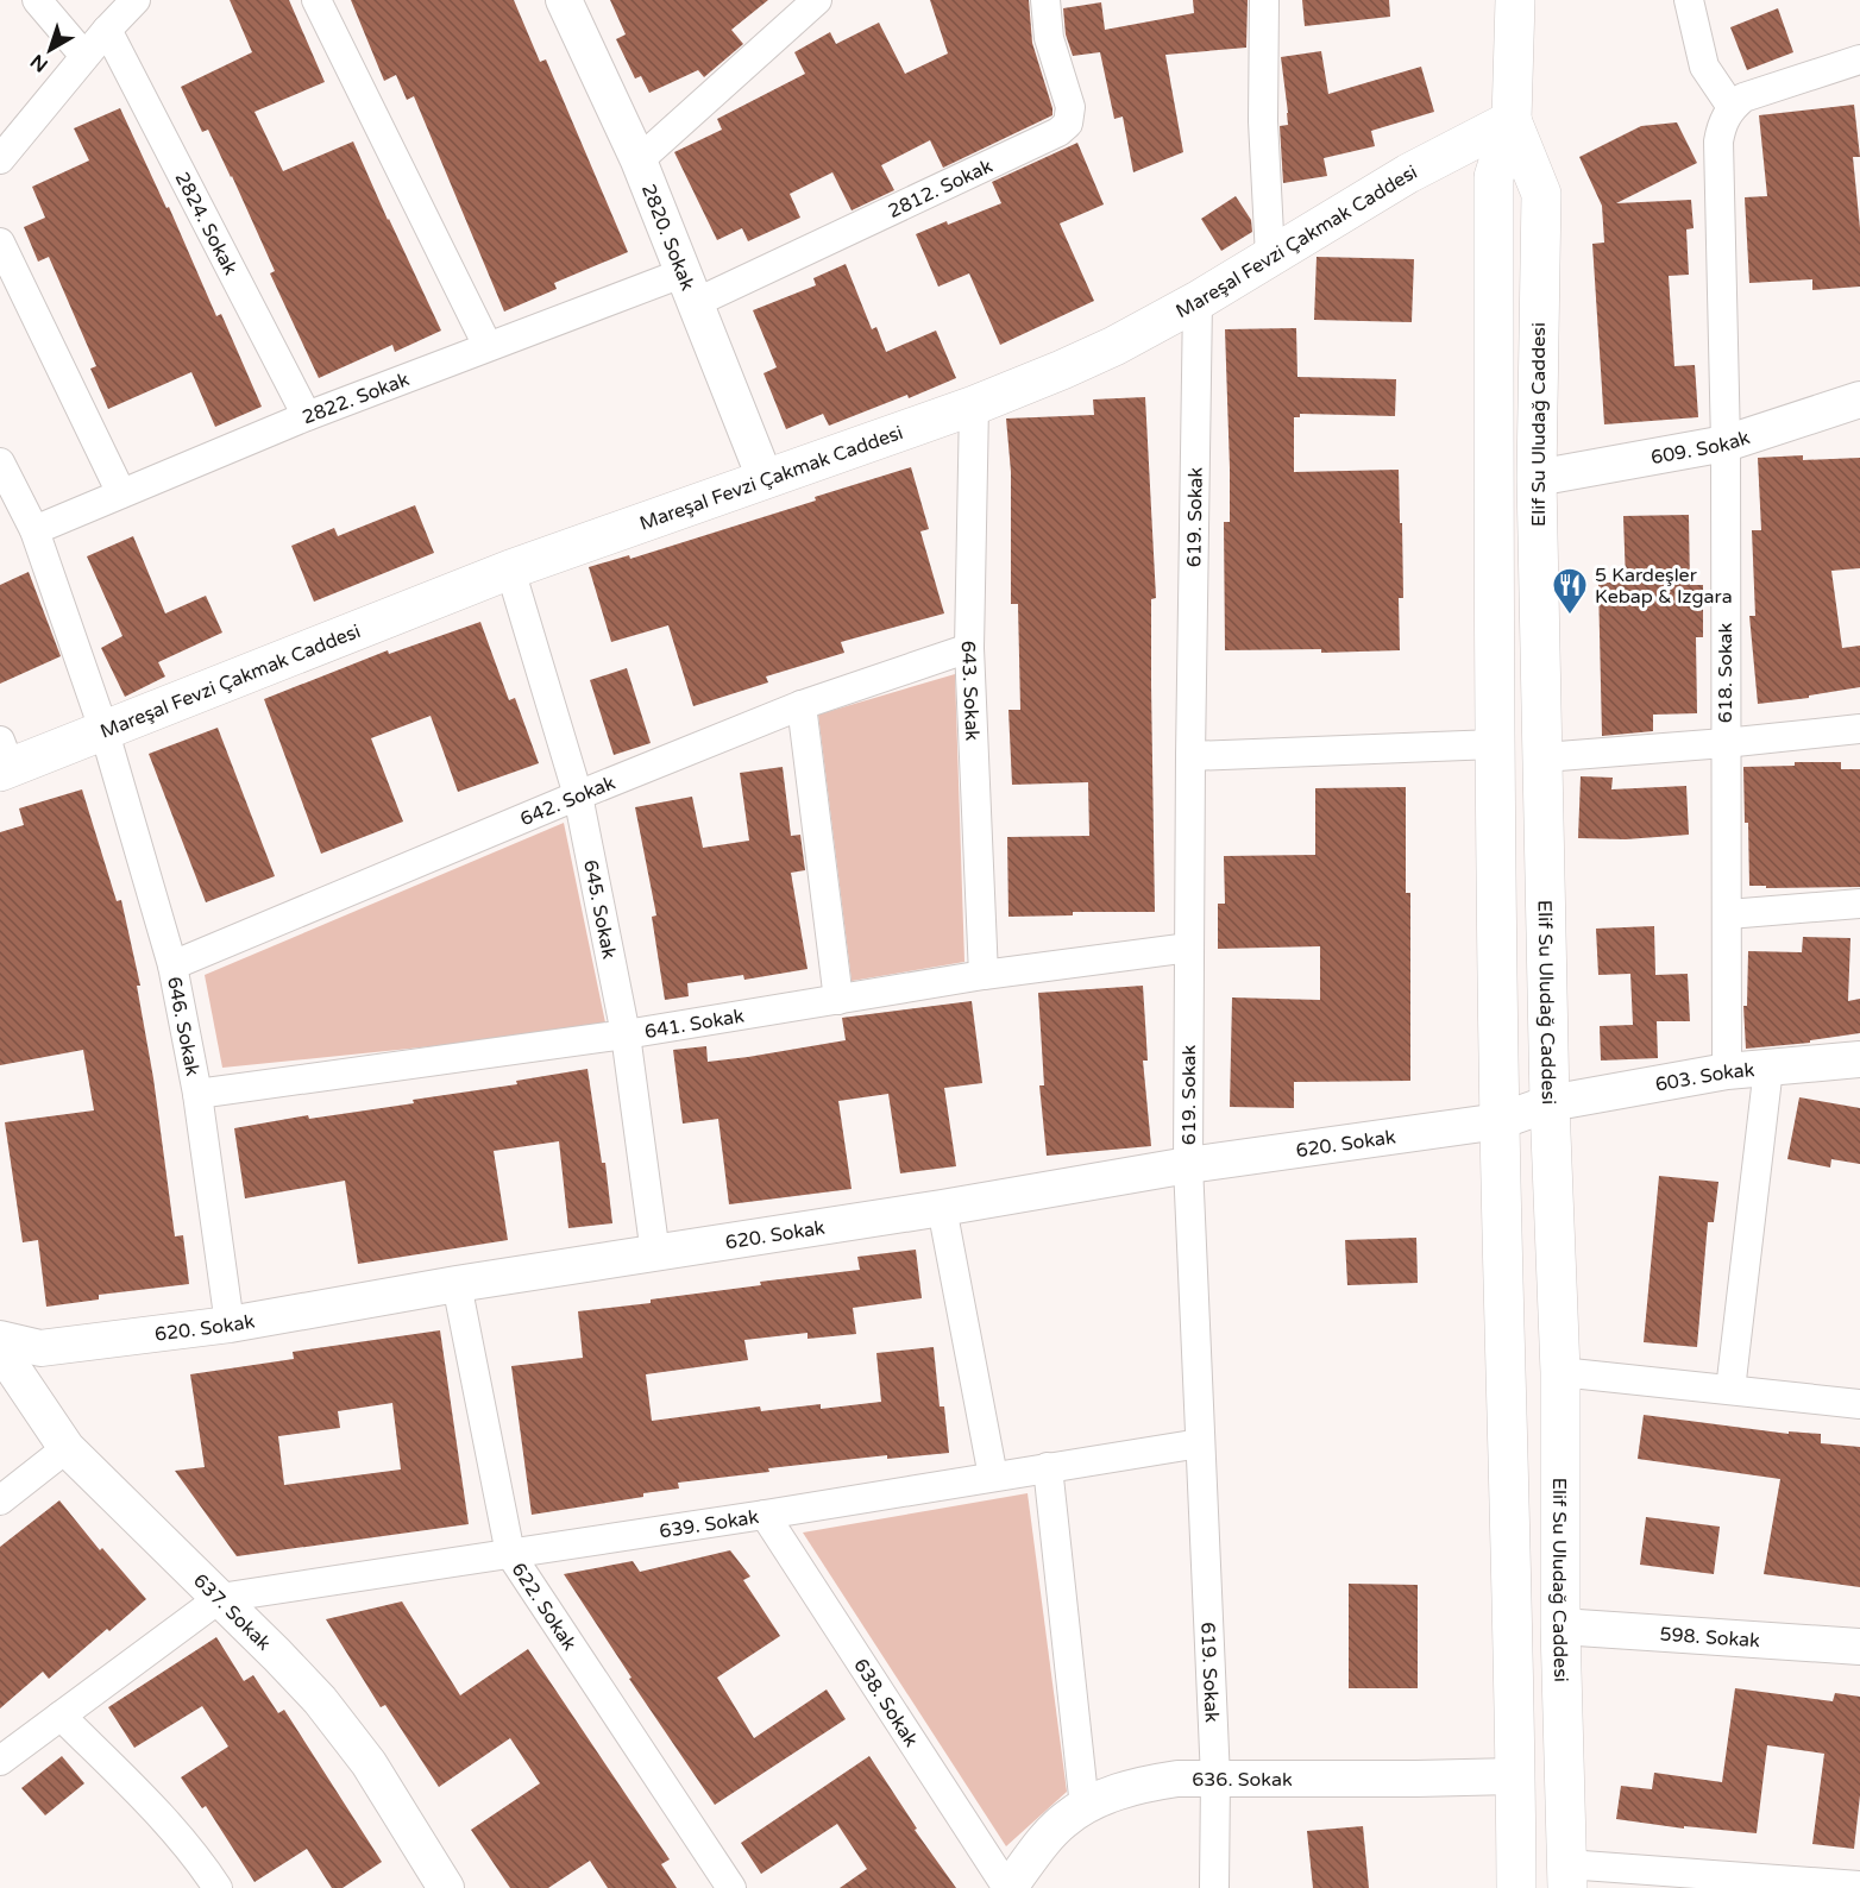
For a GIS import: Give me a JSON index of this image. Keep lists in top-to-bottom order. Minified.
{"streets":{"main road":["Mareşal Fevzi Çakmak Caddesi","Elif Su Uludağ Caddesi"],"street":["2812. Sokak","2824. Sokak","2820. Sokak","2822. Sokak","609. Sokak","619. Sokak","618. Sokak","643. Sokak","642. Sokak","645. Sokak","641. Sokak","646. Sokak","603. Sokak","620. Sokak","639. Sokak","622. Sokak","637. Sokak","598. Sokak","638. Sokak","636. Sokak"]},"crossings":[["2812. Sokak","2820. Sokak"],["2812. Sokak","2822. Sokak"],["2824. Sokak","2822. Sokak"],["2820. Sokak","Mareşal Fevzi Çakmak Caddesi"],["2820. Sokak","2822. Sokak"],["Mareşal Fevzi Çakmak Caddesi","Elif Su Uludağ Caddesi"],["Mareşal Fevzi Çakmak Caddesi","619. Sokak"],["Mareşal Fevzi Çakmak Caddesi","643. Sokak"],["Mareşal Fevzi Çakmak Caddesi","645. Sokak"],["Mareşal Fevzi Çakmak Caddesi","646. Sokak"],["2822. Sokak","646. Sokak"],["Elif Su Uludağ Caddesi","609. Sokak"],["Elif Su Uludağ Caddesi","603. Sokak"],["Elif Su Uludağ Caddesi","620. Sokak"],["Elif Su Uludağ Caddesi","598. Sokak"],["Elif Su Uludağ Caddesi","636. Sokak"],["609. Sokak","618. Sokak"],["619. Sokak","641. Sokak"],["619. Sokak","620. Sokak"],["619. Sokak","639. Sokak"],["619. Sokak","636. Sokak"],["618. Sokak","603. Sokak"],["643. Sokak","642. Sokak"],["643. Sokak","641. Sokak"],["642. Sokak","645. Sokak"],["642. Sokak","646. Sokak"],["645. Sokak","641. Sokak"],["645. Sokak","620. Sokak"],["641. Sokak","646. Sokak"],["646. Sokak","620. Sokak"],["603. Sokak","620. Sokak"],["620. Sokak","622. Sokak"],["639. Sokak","622. Sokak"],["639. Sokak","637. Sokak"],["639. Sokak","638. Sokak"],["638. Sokak","636. Sokak"]],"places":{"restaurant":["5 Kardeşler Kebap & Izgara"]},"north":"bottom left"}
